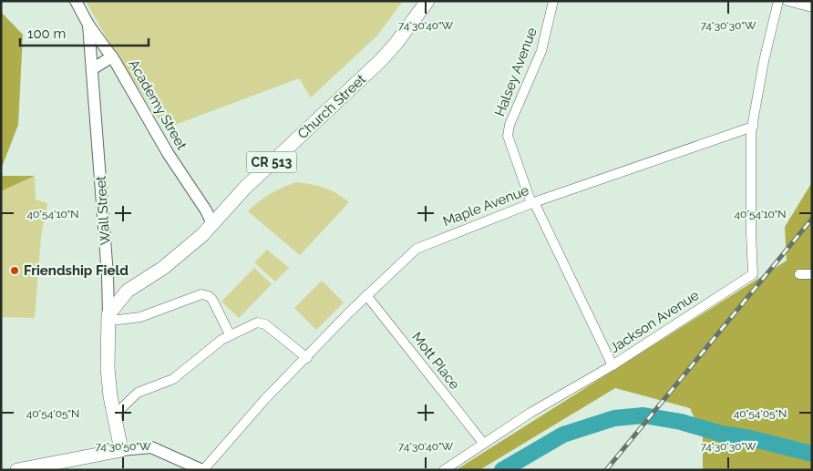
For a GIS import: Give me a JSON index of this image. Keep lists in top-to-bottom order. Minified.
{"streets":{"main road":["Church Street","CR 513","Wall Street"],"street":["Halsey Avenue","Academy Street","Maple Avenue","Jackson Avenue","Mott Place"]},"crossings":[["Halsey Avenue","Maple Avenue"],["Halsey Avenue","Jackson Avenue"],["Academy Street","Church Street"],["Academy Street","Wall Street"],["Church Street","Wall Street"],["Maple Avenue","Jackson Avenue"],["Maple Avenue","Mott Place"],["Jackson Avenue","Mott Place"]],"places":["Friendship Field"],"scale_bar":"100 m","coordinates":["74°30'40\"W","74°30'30\"W","40°54'10\"N","40°54'05\"N","74°30'50\"W"]}
